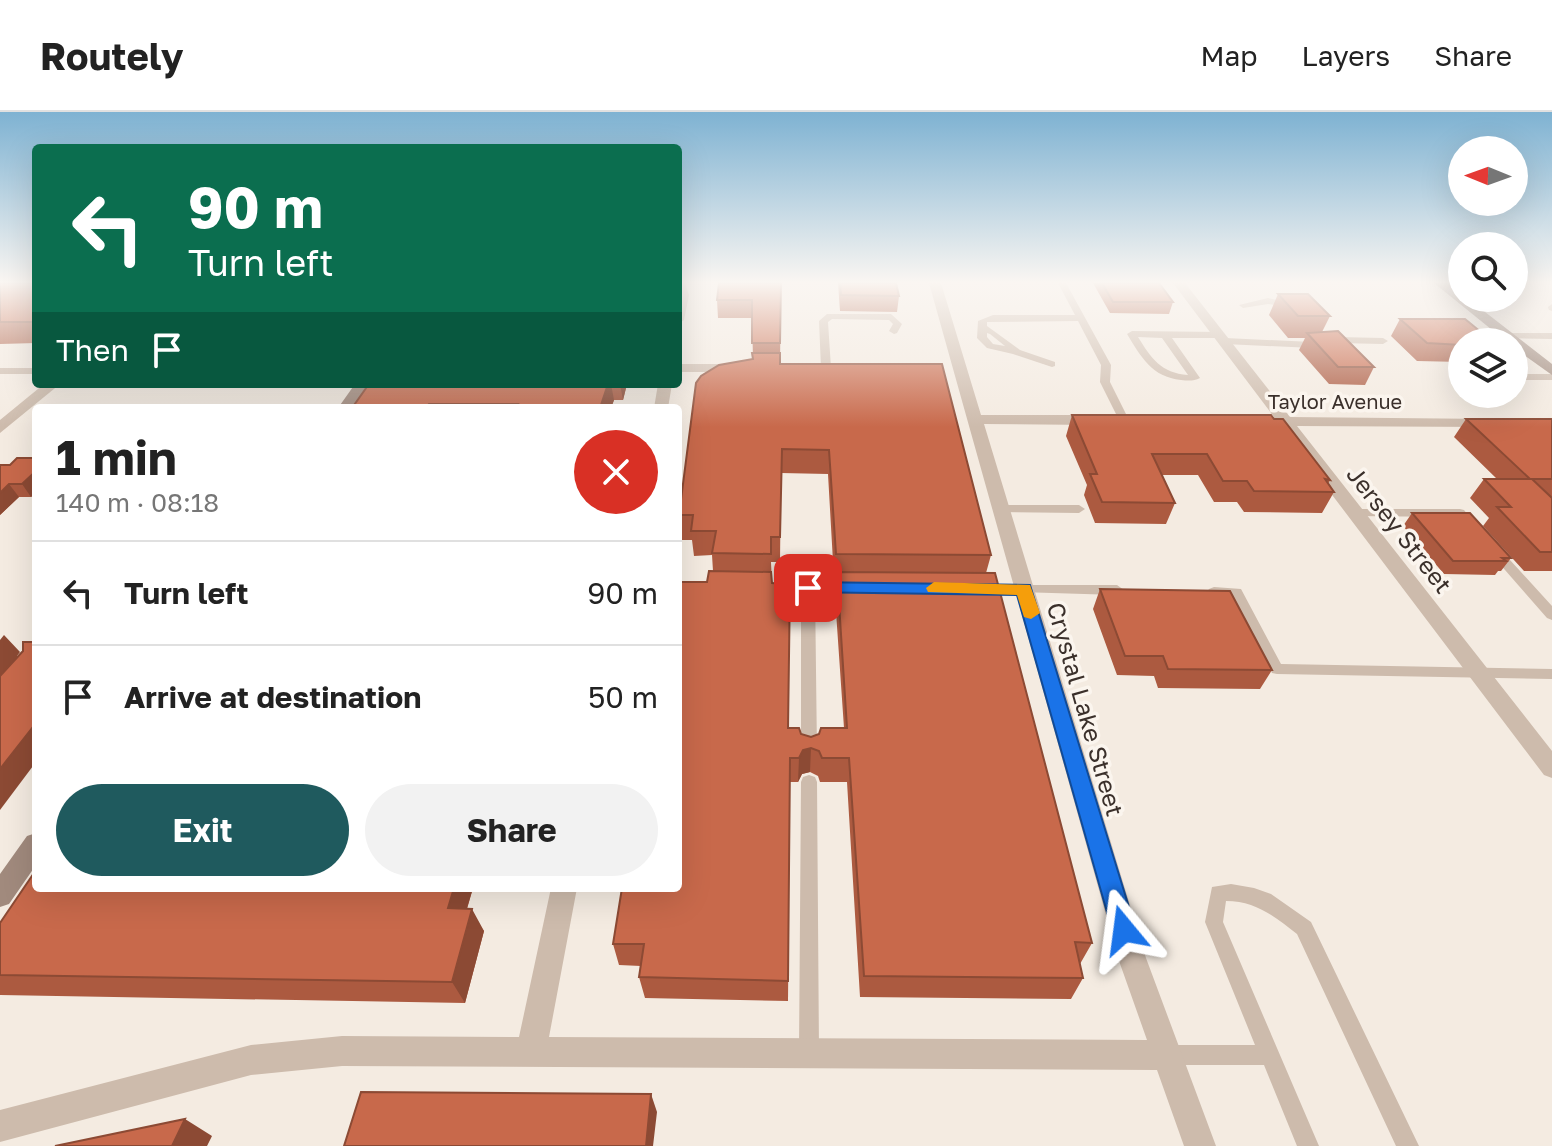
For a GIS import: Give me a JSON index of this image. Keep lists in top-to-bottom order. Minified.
{"streets":{"street":["Taylor Avenue","Jersey Street","Crystal Lake Street"]},"crossings":[["Taylor Avenue","Jersey Street"]],"north":"left","page":{"header":"Routely","nav":["Map","Layers","Share"],"turn":["90 m","Turn left"],"then":"Then","heading":["1 min","140 m · 08:18"],"list":[{"name":"Turn left","value":"90 m"},{"name":"Arrive at destination","value":"50 m"}],"buttons":["Exit","Share"]}}
